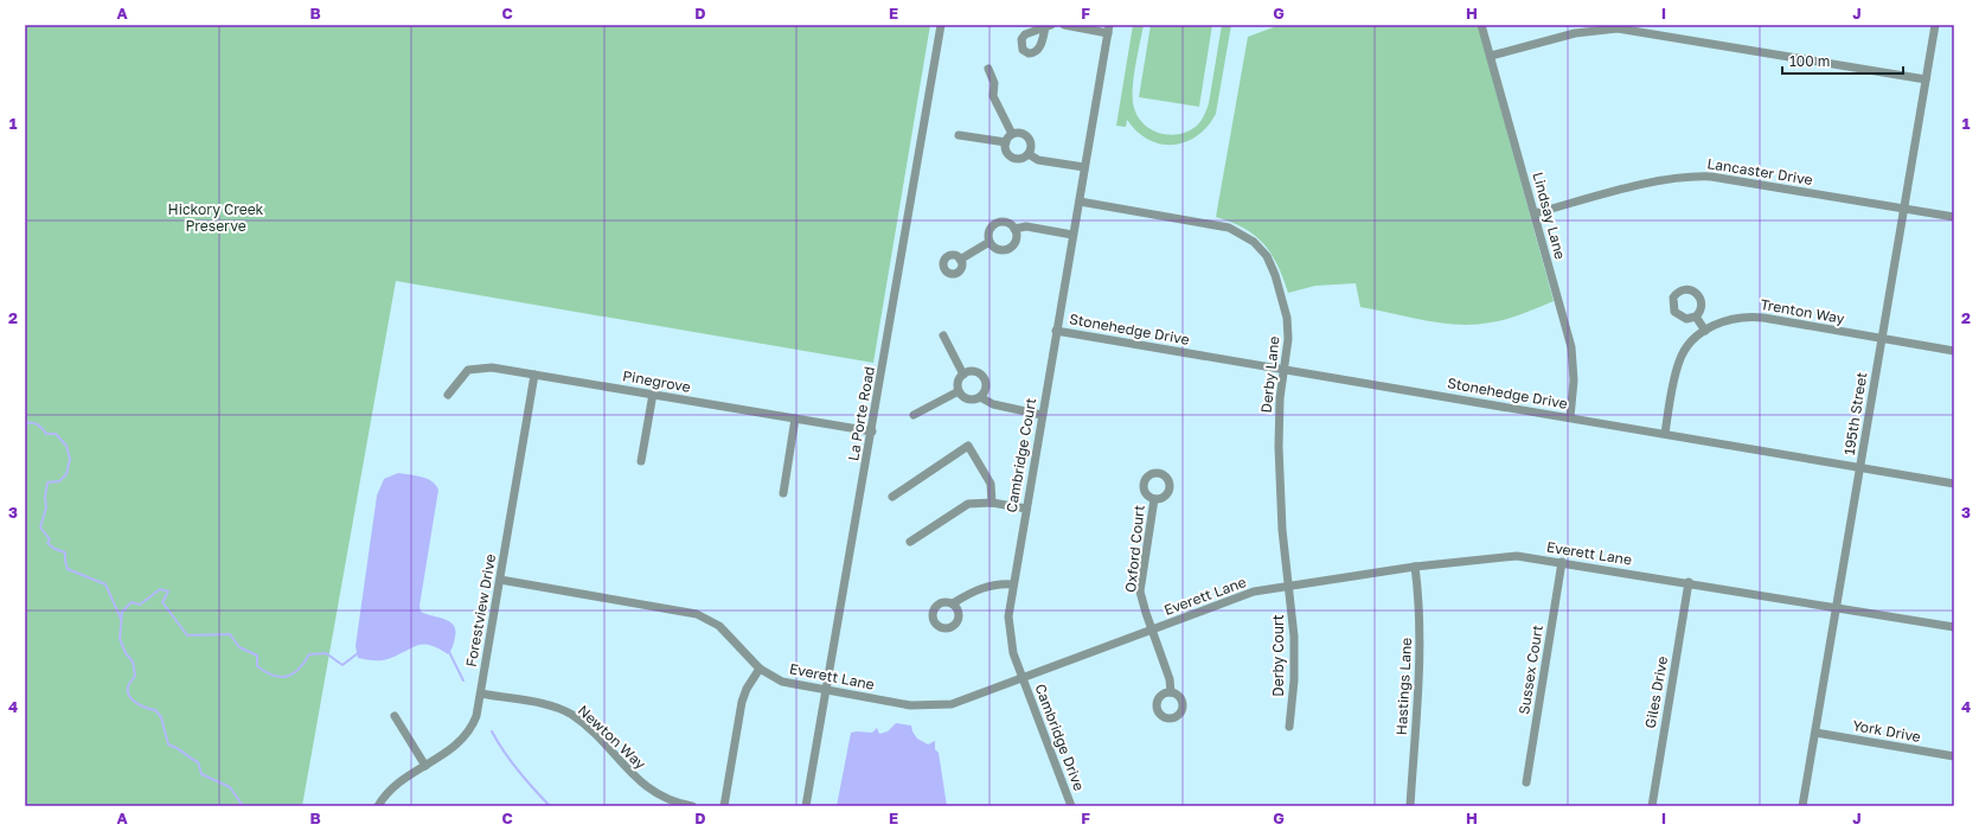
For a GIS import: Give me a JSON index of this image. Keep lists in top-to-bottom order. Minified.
{"streets":{"street":["Lancaster Drive","Lindsay Lane","Trenton Way","Stonehedge Drive","Derby Lane","Pinegrove","La Porte Road","195th Street","Cambridge Court","Oxford Court","Everett Lane","Forestview Drive","Derby Court","Sussex Court","Hastings Lane","Giles Drive","York Drive","Newton Way","Cambridge Drive"]},"crossings":[["Lancaster Drive","Lindsay Lane"],["Lancaster Drive","195th Street"],["Lindsay Lane","Stonehedge Drive"],["Trenton Way","Stonehedge Drive"],["Trenton Way","195th Street"],["Stonehedge Drive","Derby Lane"],["Stonehedge Drive","195th Street"],["Stonehedge Drive","Cambridge Court"],["Derby Lane","Cambridge Court"],["Derby Lane","Everett Lane"],["Derby Lane","Derby Court"],["Pinegrove","La Porte Road"],["Pinegrove","Forestview Drive"],["La Porte Road","Everett Lane"],["195th Street","Everett Lane"],["195th Street","York Drive"],["Cambridge Court","Everett Lane"],["Cambridge Court","Cambridge Drive"],["Oxford Court","Everett Lane"],["Everett Lane","Forestview Drive"],["Everett Lane","Derby Court"],["Everett Lane","Sussex Court"],["Everett Lane","Hastings Lane"],["Everett Lane","Giles Drive"],["Everett Lane","Cambridge Drive"],["Forestview Drive","Newton Way"]],"parks":["Hickory Creek Preserve"],"scale_bar":"100 m","grid":{"columns":["A","B","C","D","E","F","G","H","I","J"],"rows":["1","2","3","4"]}}
